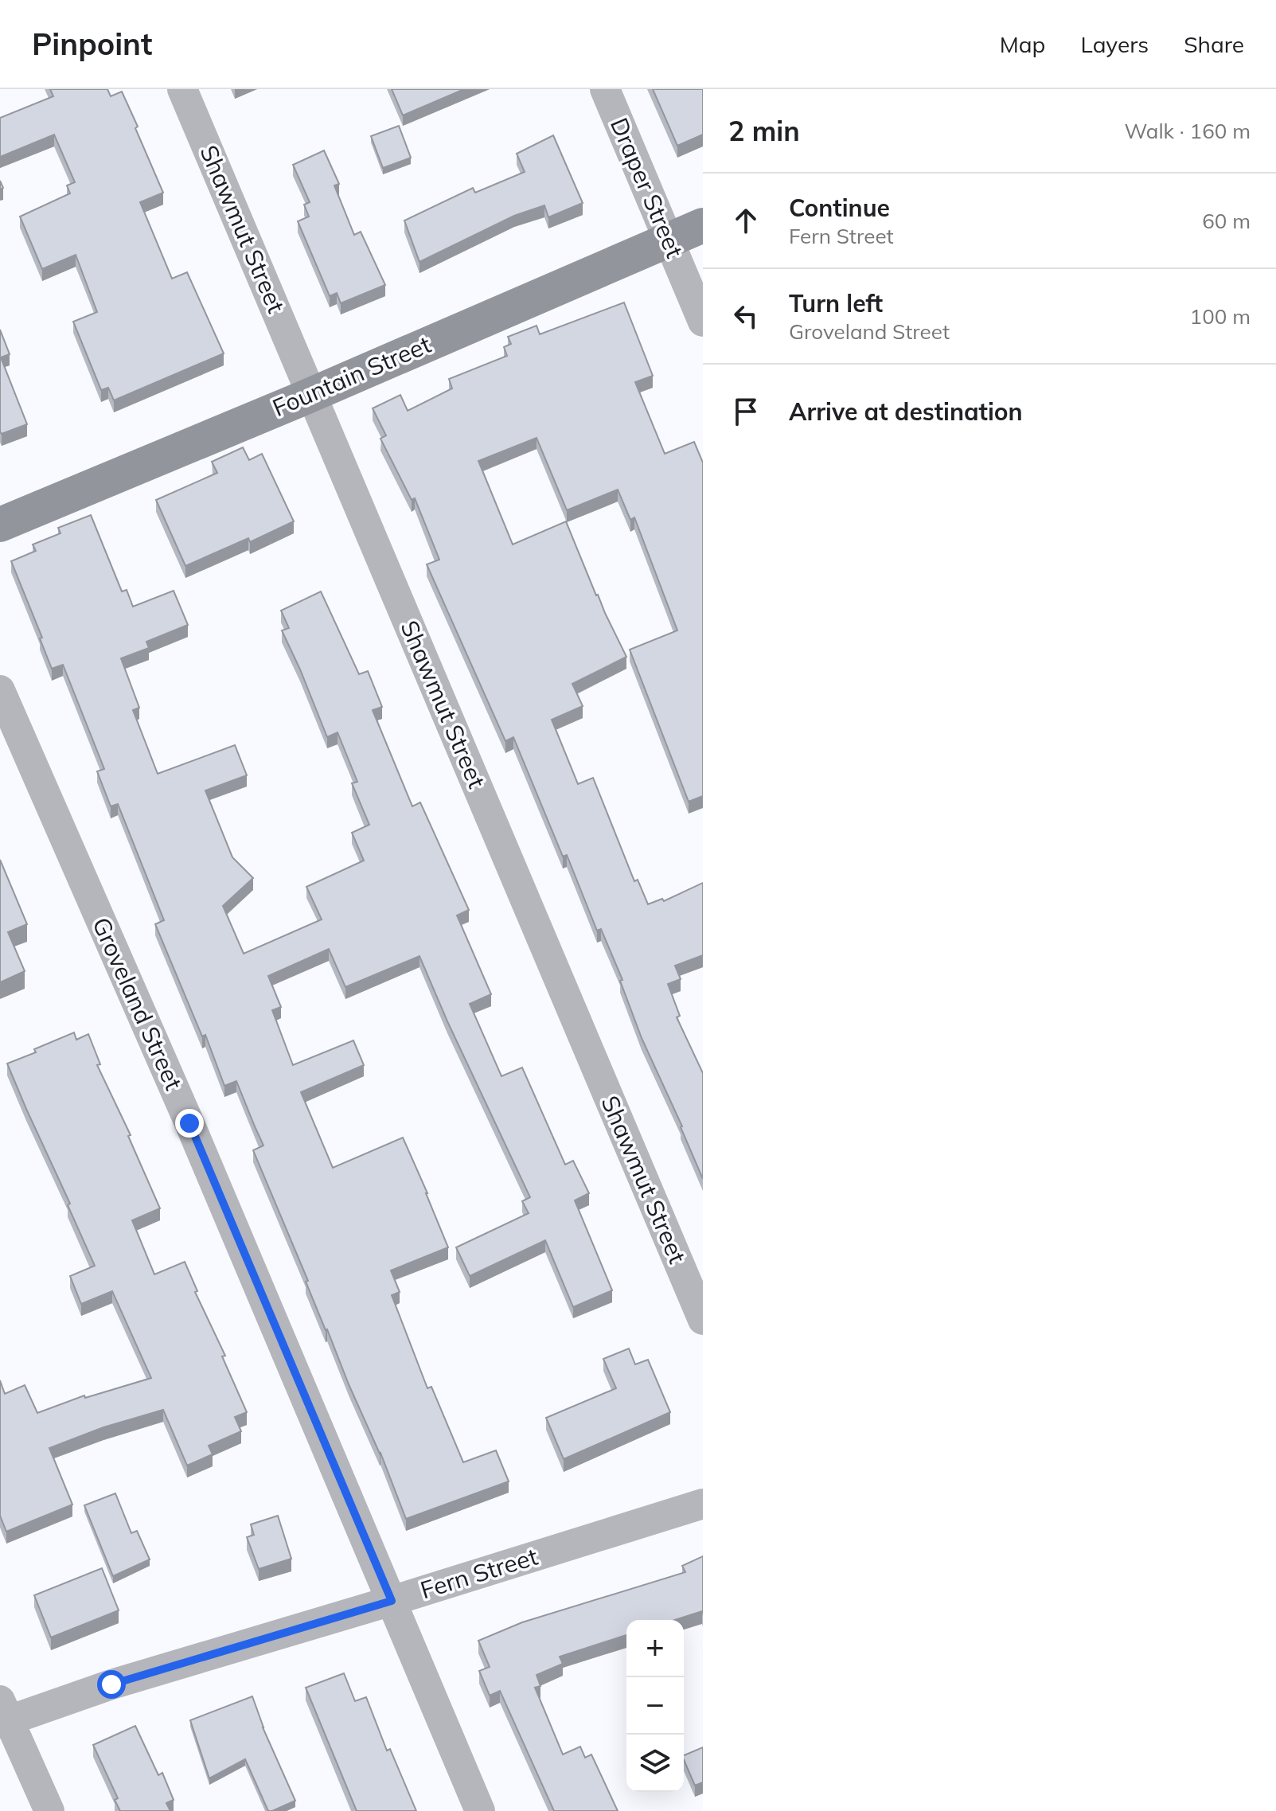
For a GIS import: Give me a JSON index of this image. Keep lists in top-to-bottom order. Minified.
{"streets":{"street":["Draper Street","Shawmut Street","Fountain Street","Groveland Street","Fern Street"]},"crossings":[["Draper Street","Fountain Street"],["Shawmut Street","Fountain Street"],["Groveland Street","Fern Street"]],"page":{"header":"Pinpoint","nav":["Map","Layers","Share"],"heading":["2 min","Walk · 160 m"],"list":[["Continue","Fern Street","60 m"],["Turn left","Groveland Street","100 m"],"Arrive at destination"],"map_buttons":["+","−"]}}
